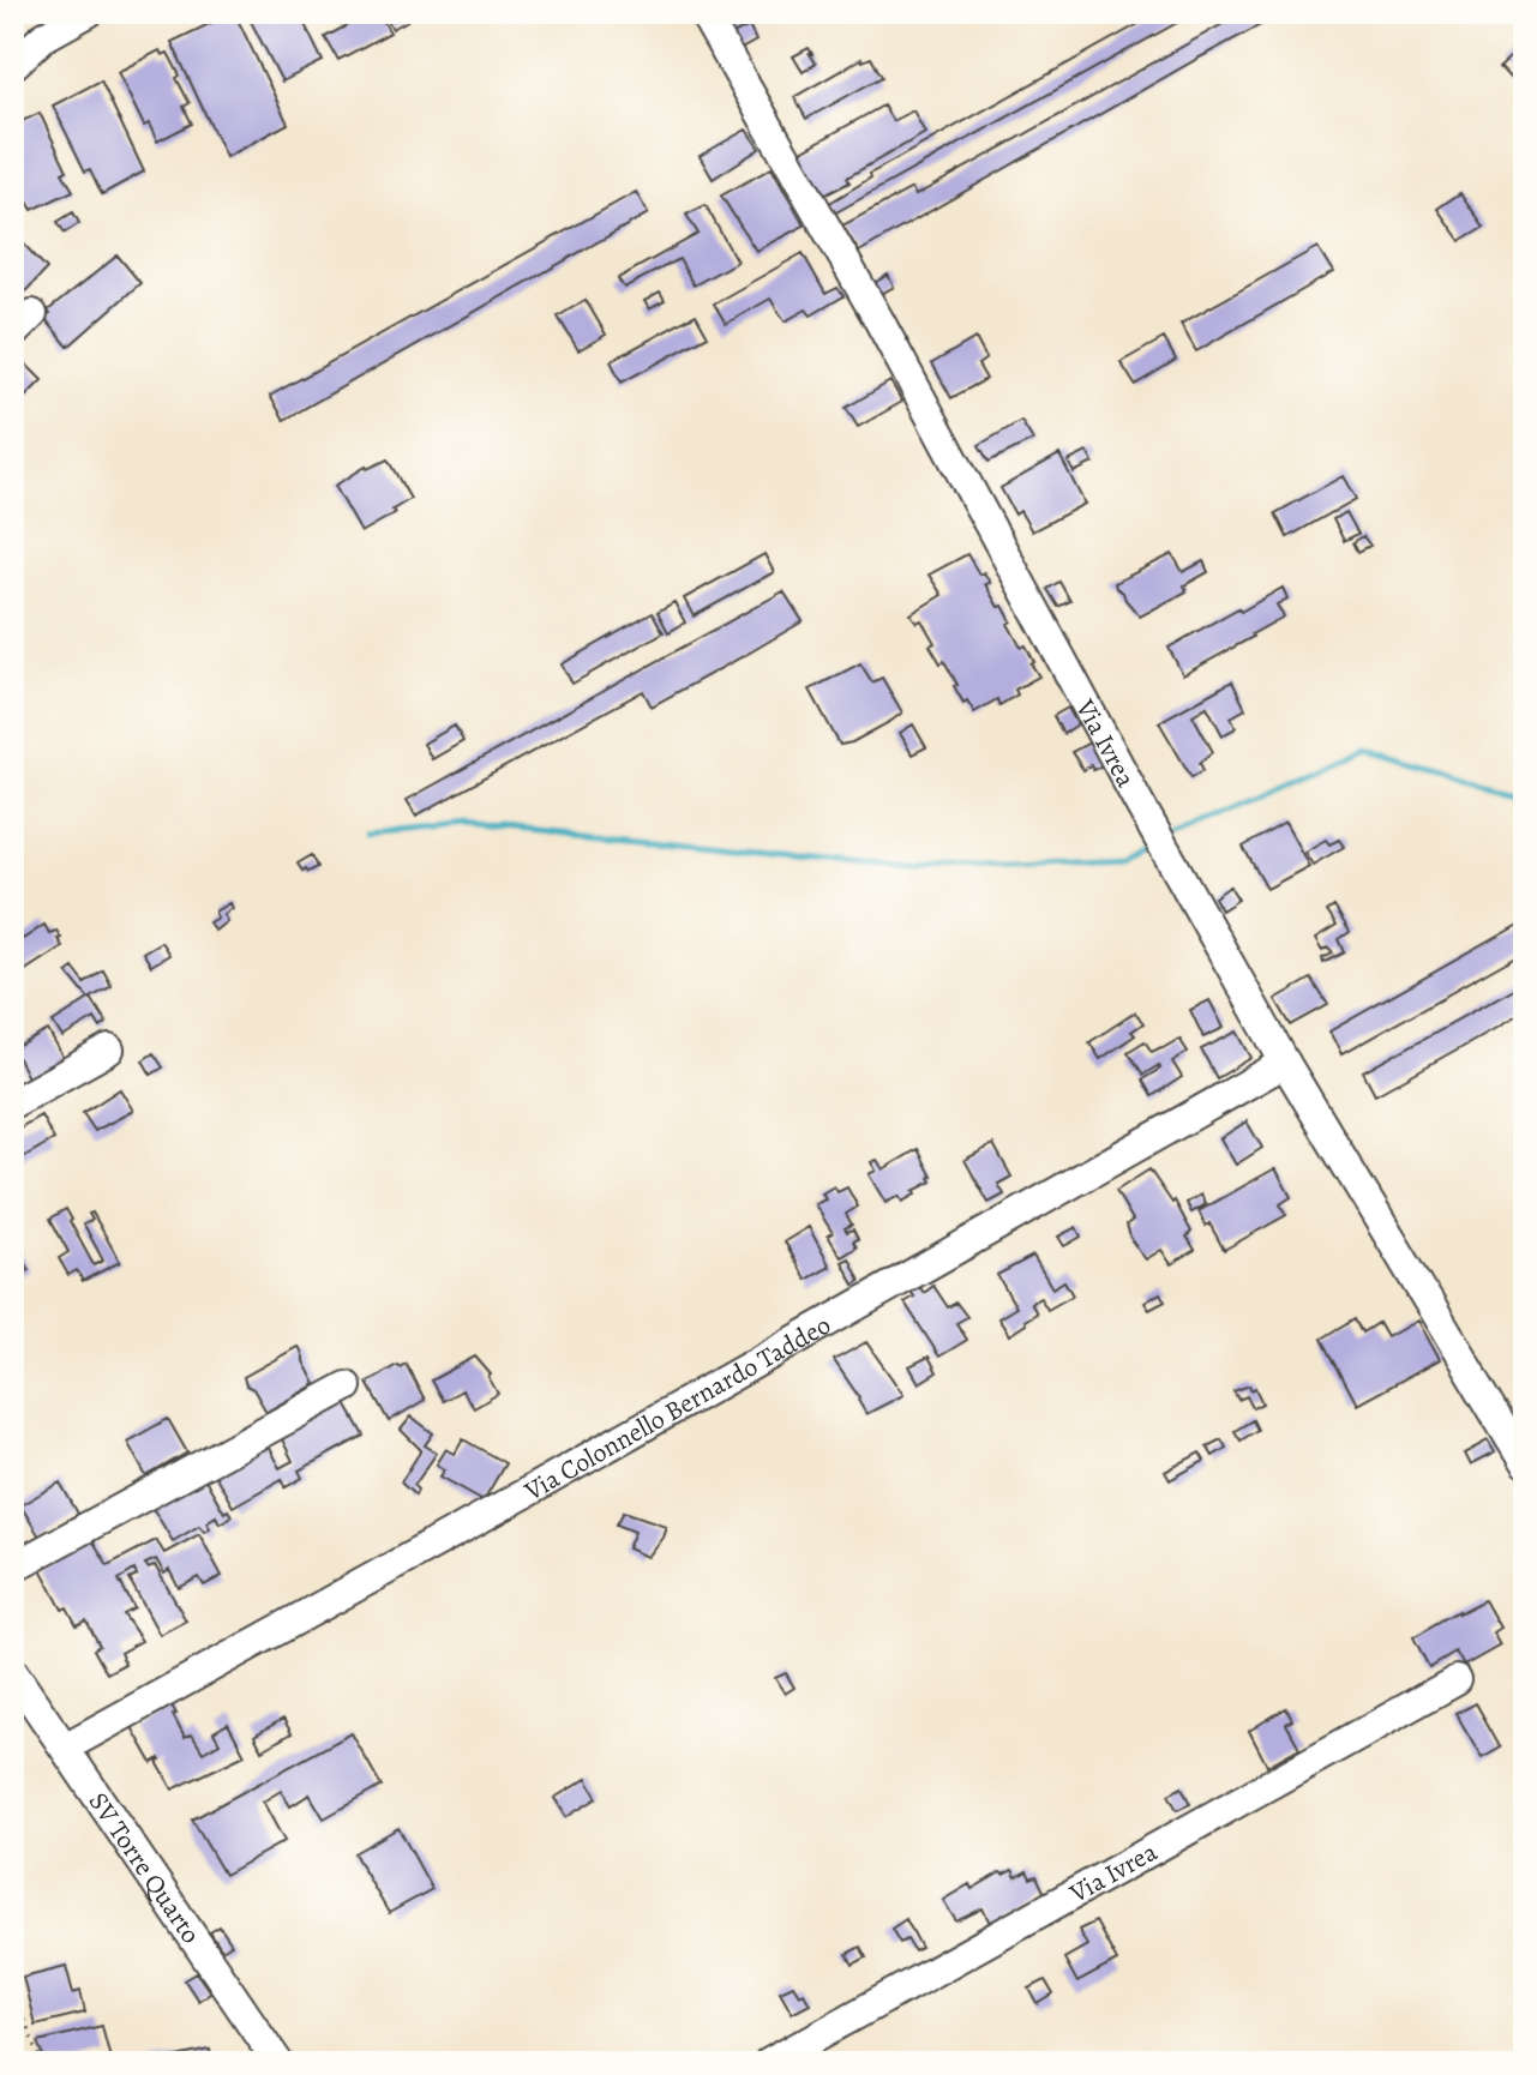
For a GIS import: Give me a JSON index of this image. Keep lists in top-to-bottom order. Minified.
{"streets":{"street":["Via Ivrea","Via Colonnello Bernardo Taddeo","SV Torre Quarto"]},"crossings":[["Via Ivrea","Via Colonnello Bernardo Taddeo"],["Via Colonnello Bernardo Taddeo","SV Torre Quarto"]]}
